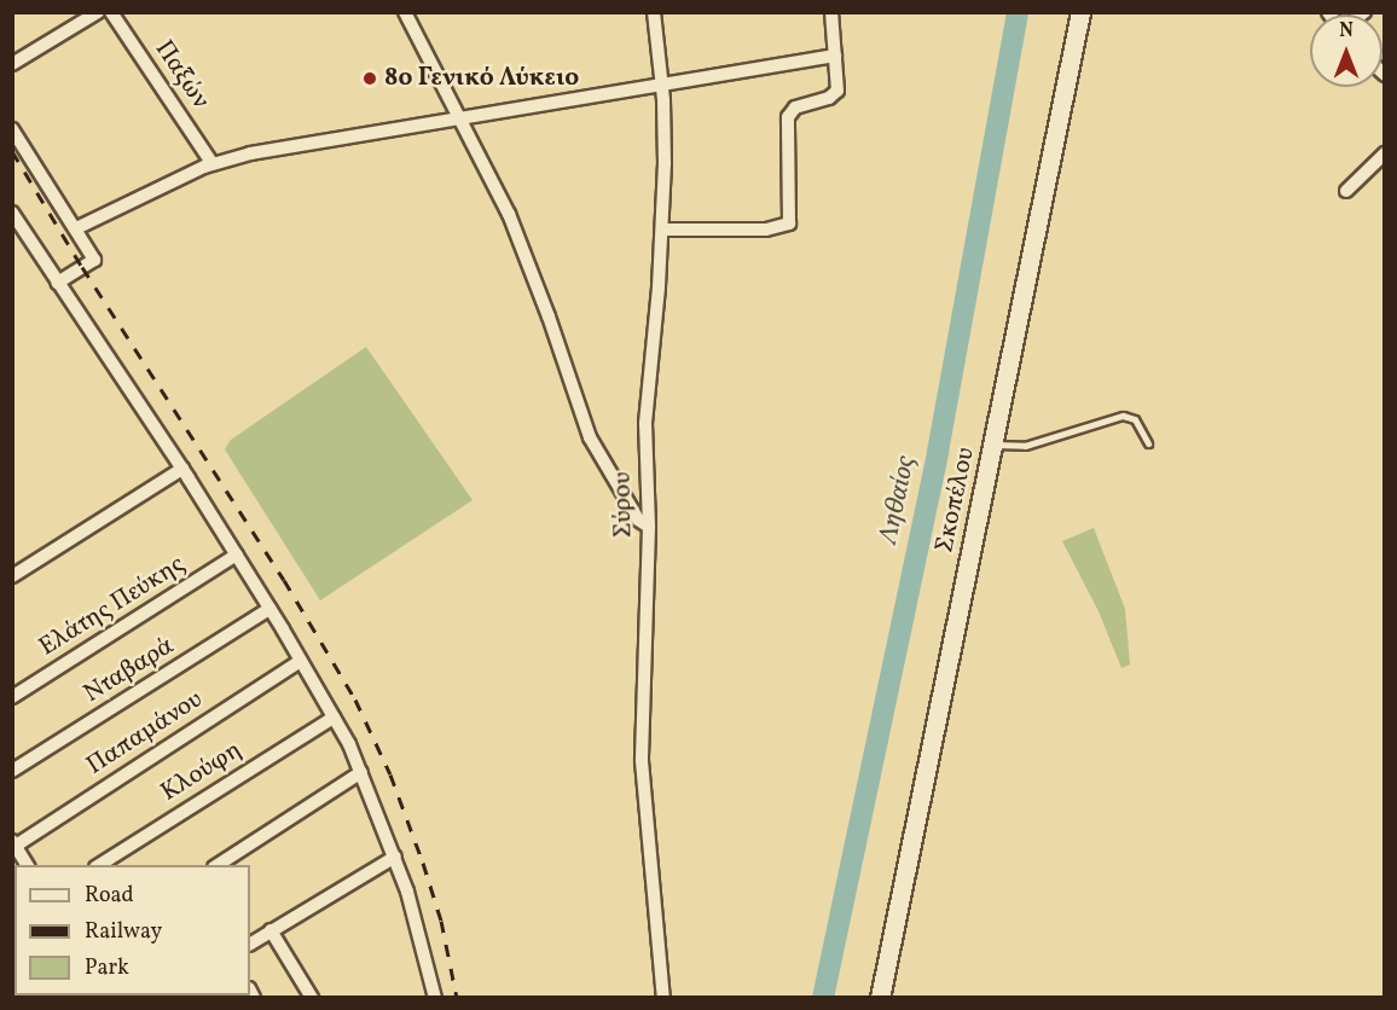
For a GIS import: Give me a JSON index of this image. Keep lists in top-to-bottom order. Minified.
{"streets":{"main road":["Σκοπέλου"],"street":["Παξών","Σύρου","Ελάτης Πεύκης","Νταβαρά","Παπαμάνου","Κλούφη"]},"water":["Ληθαίος"],"places":["8ο Γενικό Λύκειο"],"legend":["Road","Railway","Park"],"north":"top"}
